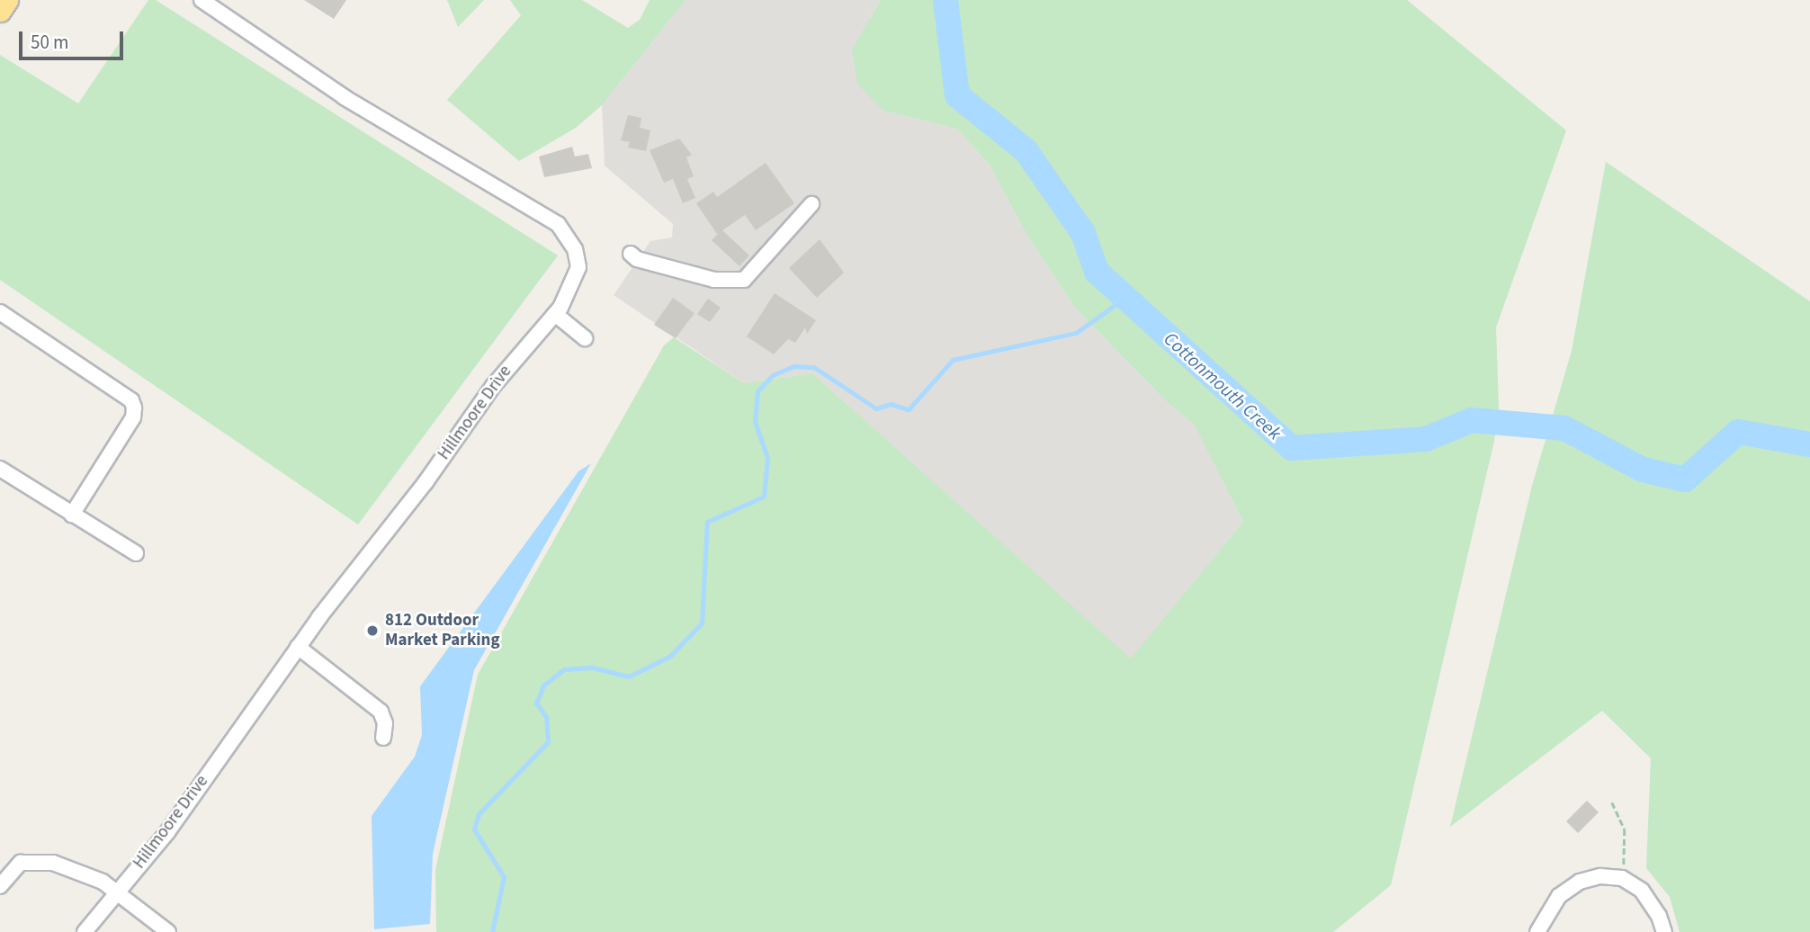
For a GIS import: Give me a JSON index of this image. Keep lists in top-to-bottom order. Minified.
{"streets":{"street":["Hillmoore Drive"]},"water":["Cottonmouth Creek"],"places":["812 Outdoor Market Parking"],"scale_bar":"50 m"}
